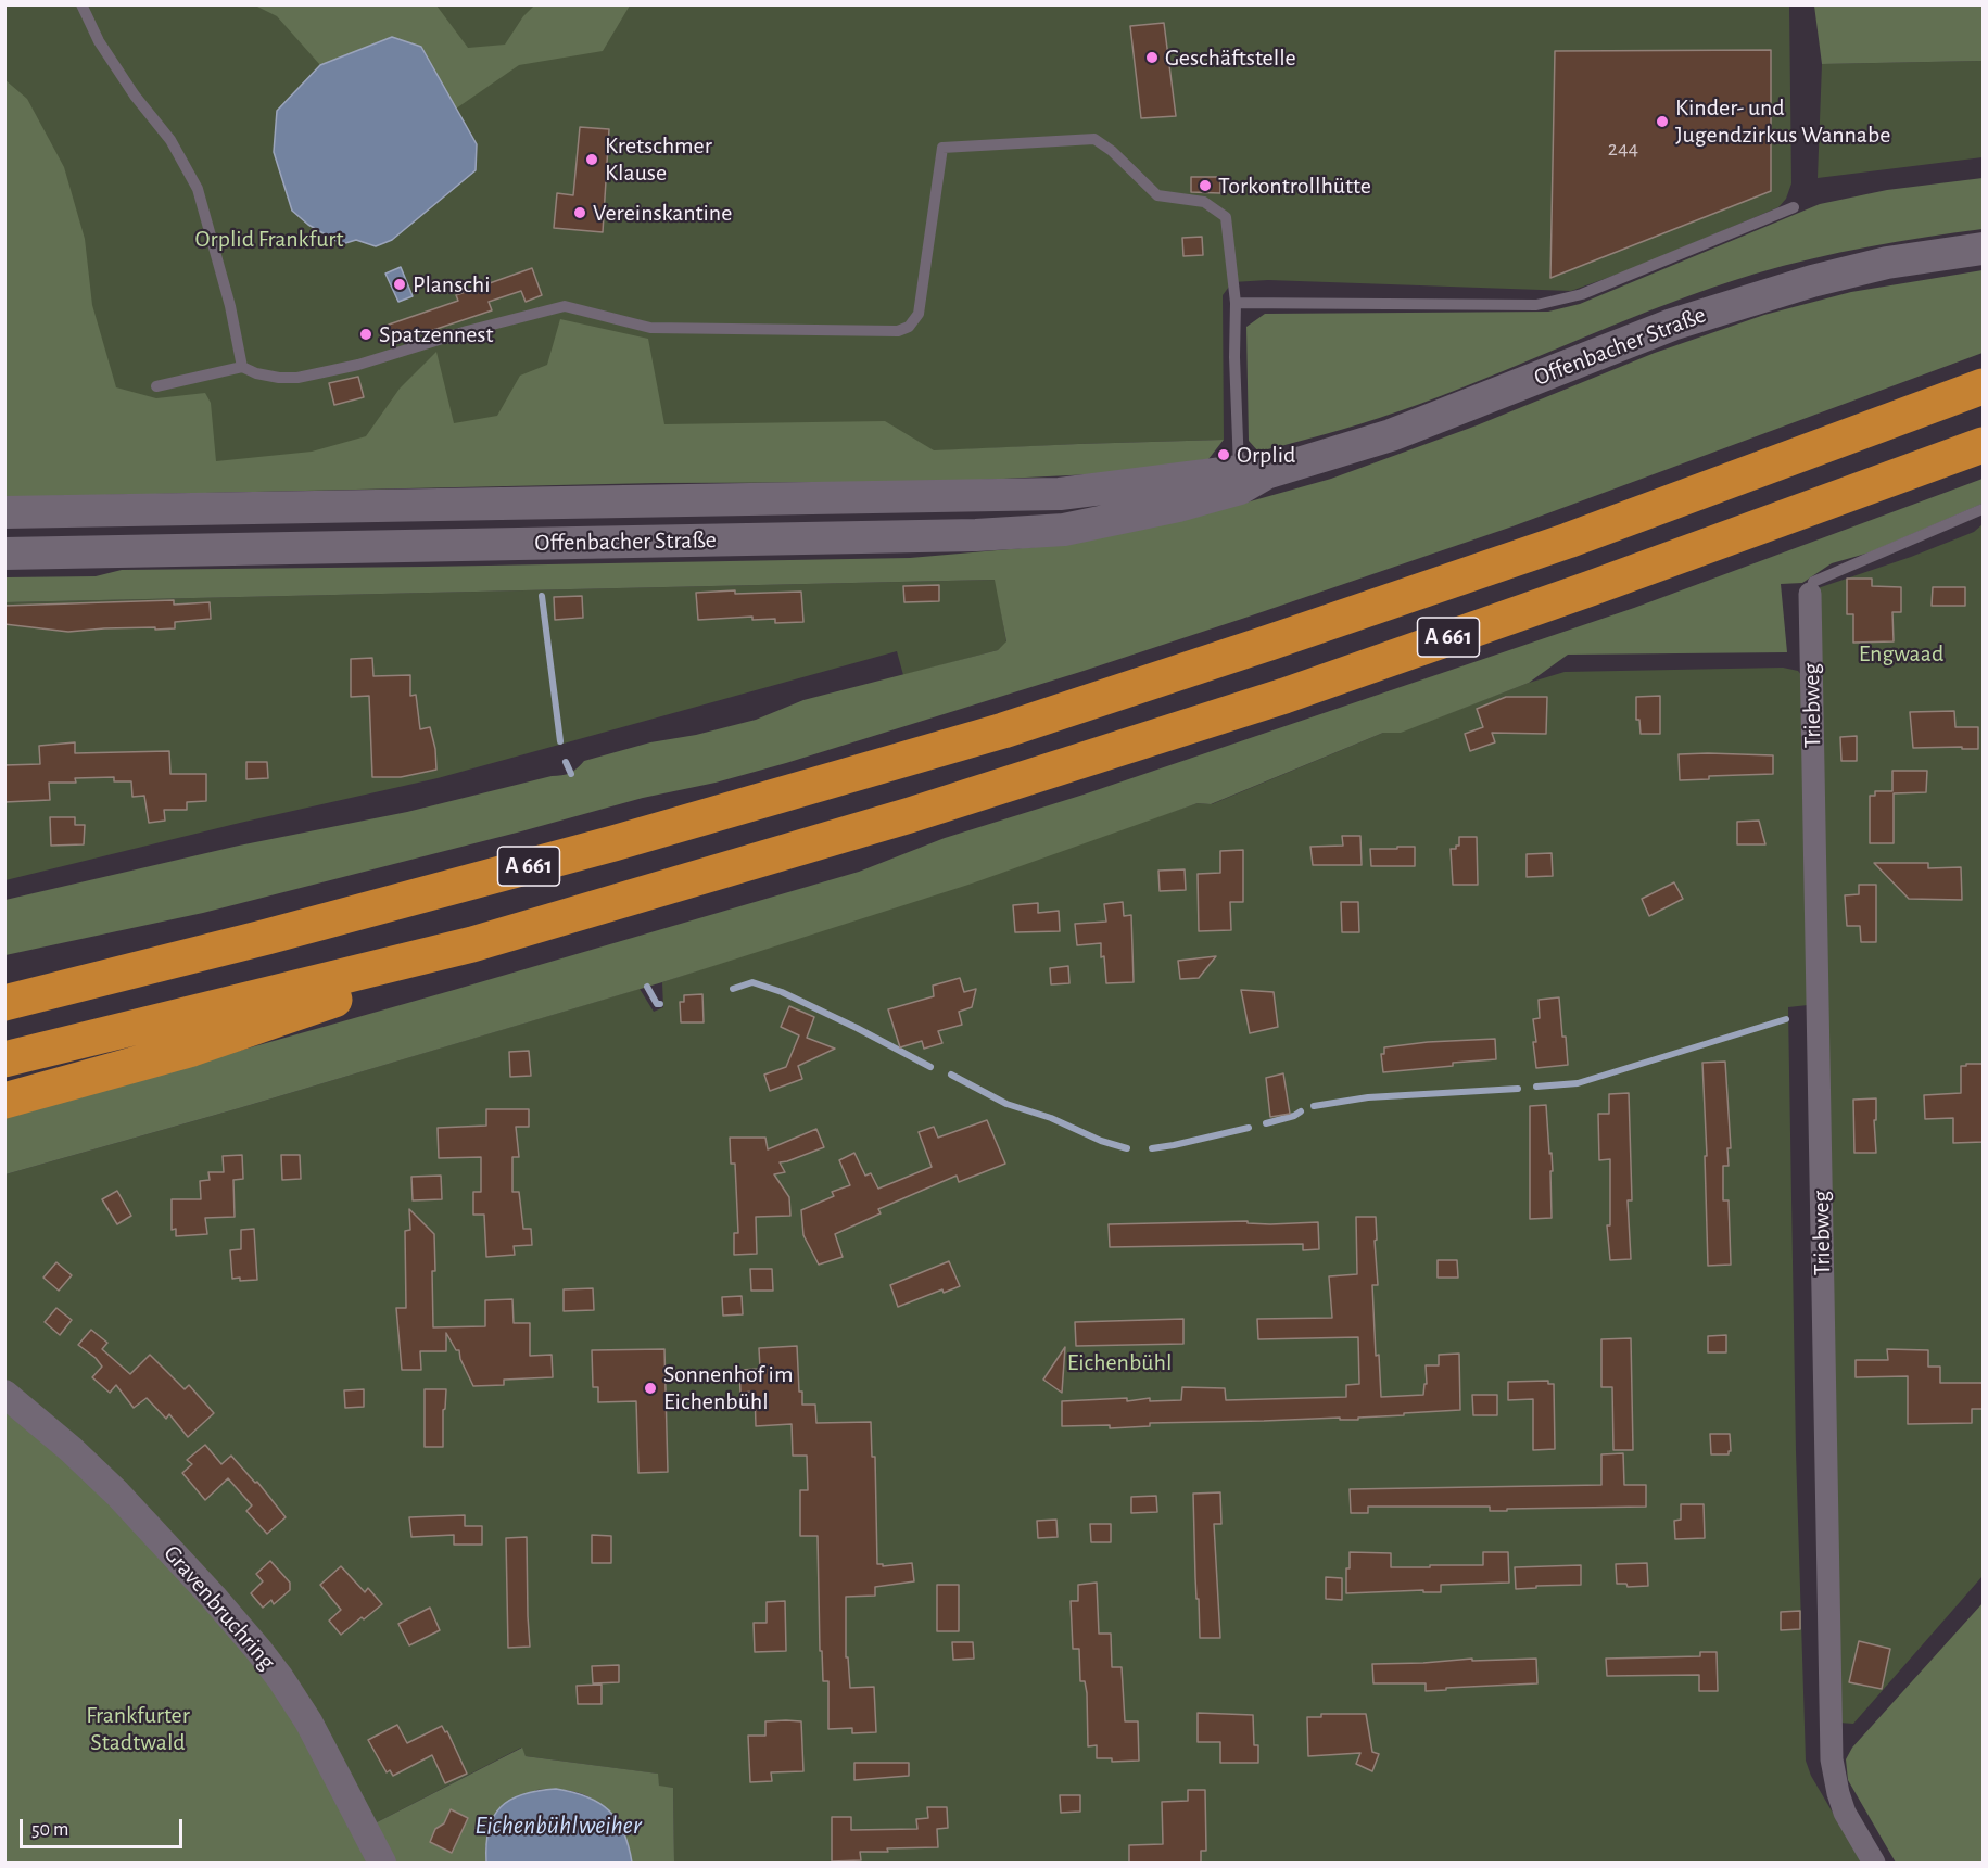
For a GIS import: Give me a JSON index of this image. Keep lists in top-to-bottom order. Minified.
{"streets":{"highway":["A 661"],"main road":["Offenbacher Straße"],"street":["Triebweg","Gravenbruchring"]},"water":["Eichenbühlweiher"],"parks":["Orplid Frankfurt","Engwaad","Eichenbühl","Frankfurter Stadtwald"],"places":["Geschäftstelle","Kinder- und Jugendzirkus Wannabe","Kretschmer Klause","Torkontrollhütte","Vereinskantine","Planschi","Spatzennest","Orplid","Sonnenhof im Eichenbühl"],"house_numbers":["244"],"scale_bar":"50 m"}
